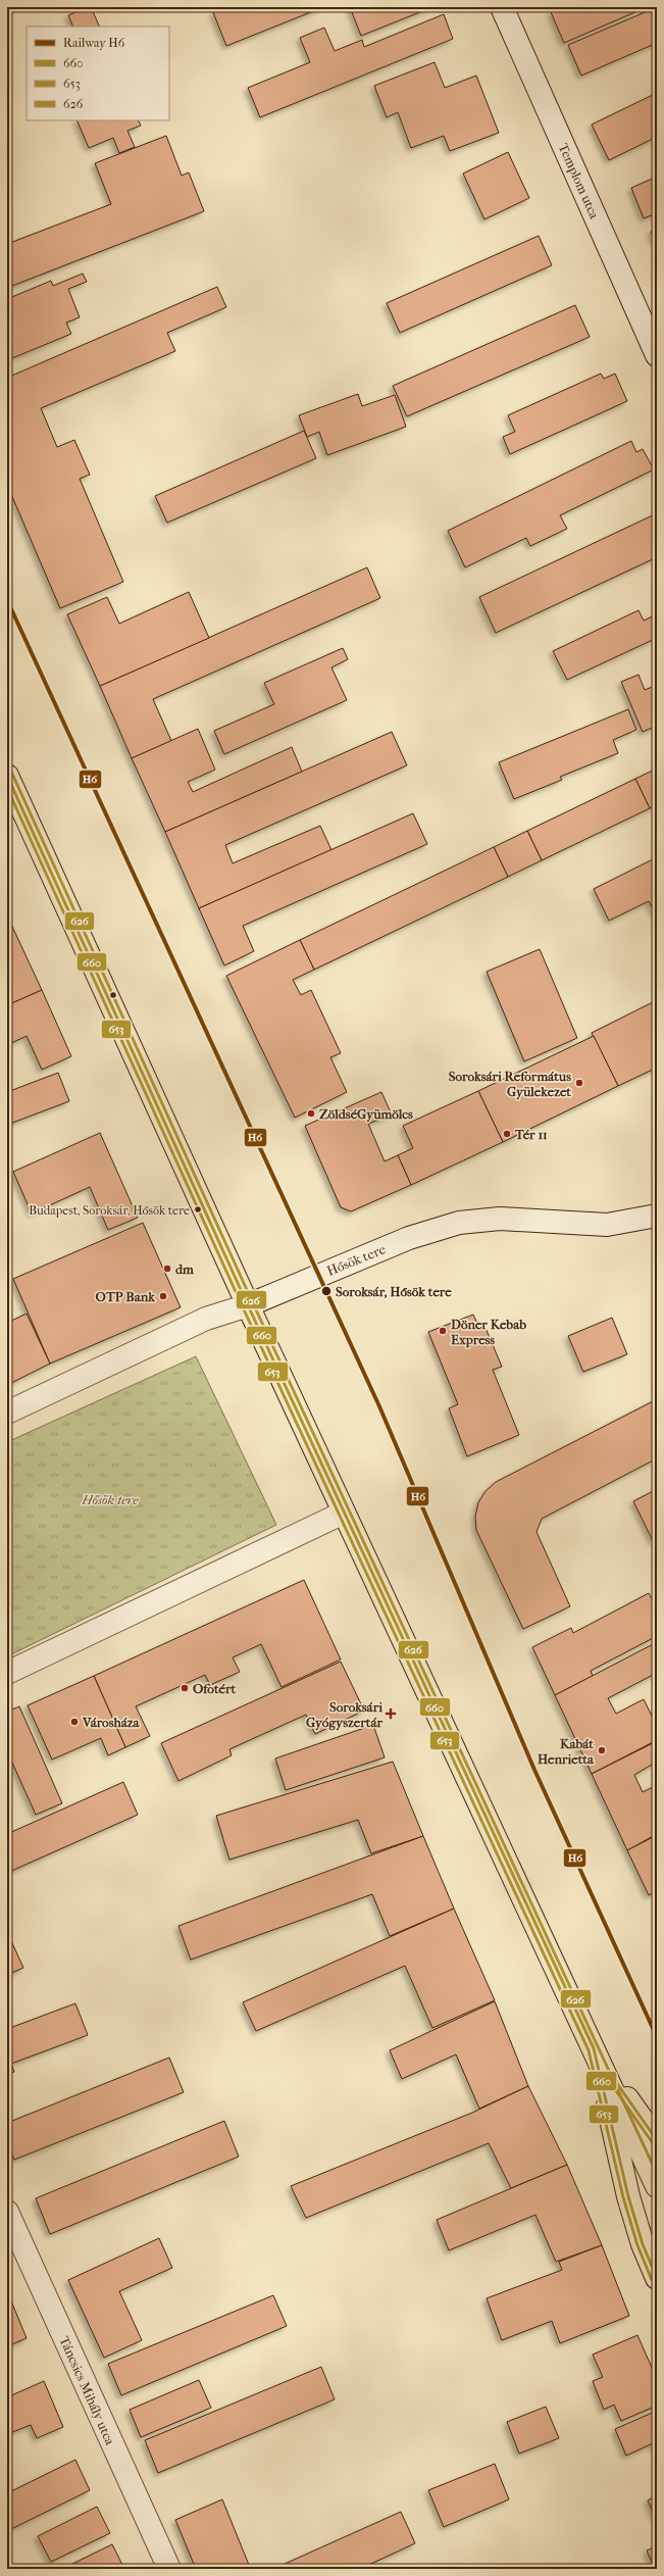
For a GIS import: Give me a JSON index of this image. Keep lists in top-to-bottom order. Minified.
{"streets":{"street":["Templom utca","Hősök tere","Táncsics Mihály utca"]},"parks":["Hősök tere"],"places":{"other":["Soroksári Református Gyülekezet","ZöldséGyümölcs","Tér 11","Budapest, Soroksár, Hősök tere","dm","Soroksár, Hősök tere","OTP Bank","Döner Kebab Express","Ofotért","Városháza","Kabát Henrietta"],"health":["Soroksári Gyógyszertár"]},"lines":["rail line H6","transit line 626","transit line 660","transit line 653"],"legend":["Railway H6","660","653","626"]}
